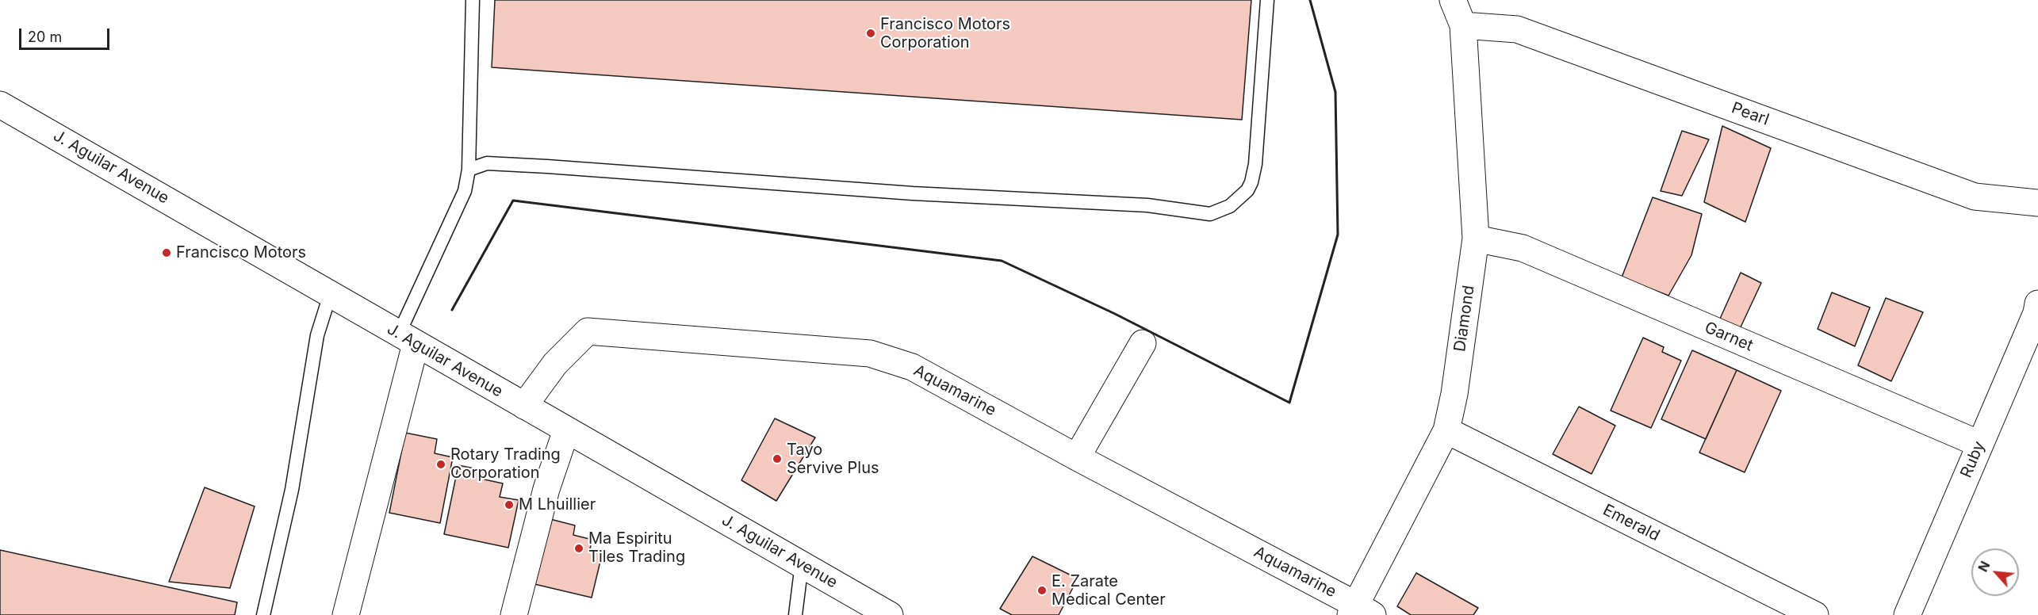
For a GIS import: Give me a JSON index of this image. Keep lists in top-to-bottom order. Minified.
{"streets":{"street":["Pearl","J. Aguilar Avenue","Diamond","Garnet","Aquamarine","Ruby","Emerald"]},"crossings":[["Pearl","Diamond"],["J. Aguilar Avenue","Aquamarine"],["Diamond","Garnet"],["Diamond","Aquamarine"],["Diamond","Emerald"],["Garnet","Ruby"]],"places":["Francisco Motors Corporation","Francisco Motors","Tayo Servive Plus","Rotary Trading Corporation","M Lhuillier","Ma Espiritu Tiles Trading","E. Zarate Medical Center"],"scale_bar":"20 m","north":"top left"}
